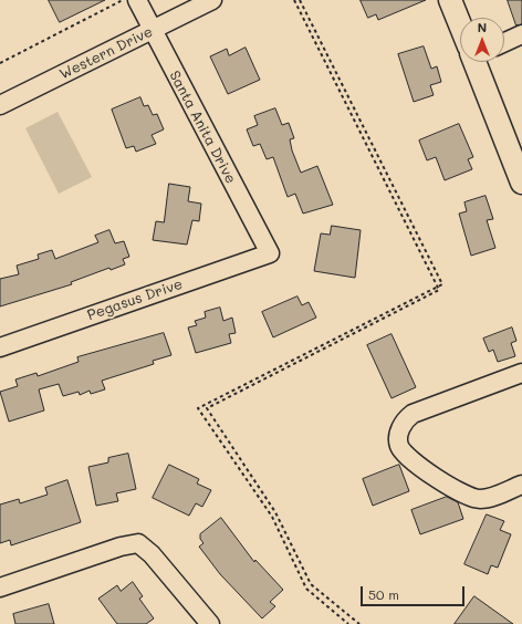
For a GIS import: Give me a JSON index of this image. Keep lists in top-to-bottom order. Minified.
{"streets":{"street":["Western Drive","Santa Anita Drive","Pegasus Drive"]},"crossings":[["Western Drive","Santa Anita Drive"],["Santa Anita Drive","Pegasus Drive"]],"scale_bar":"50 m","north":"top"}
